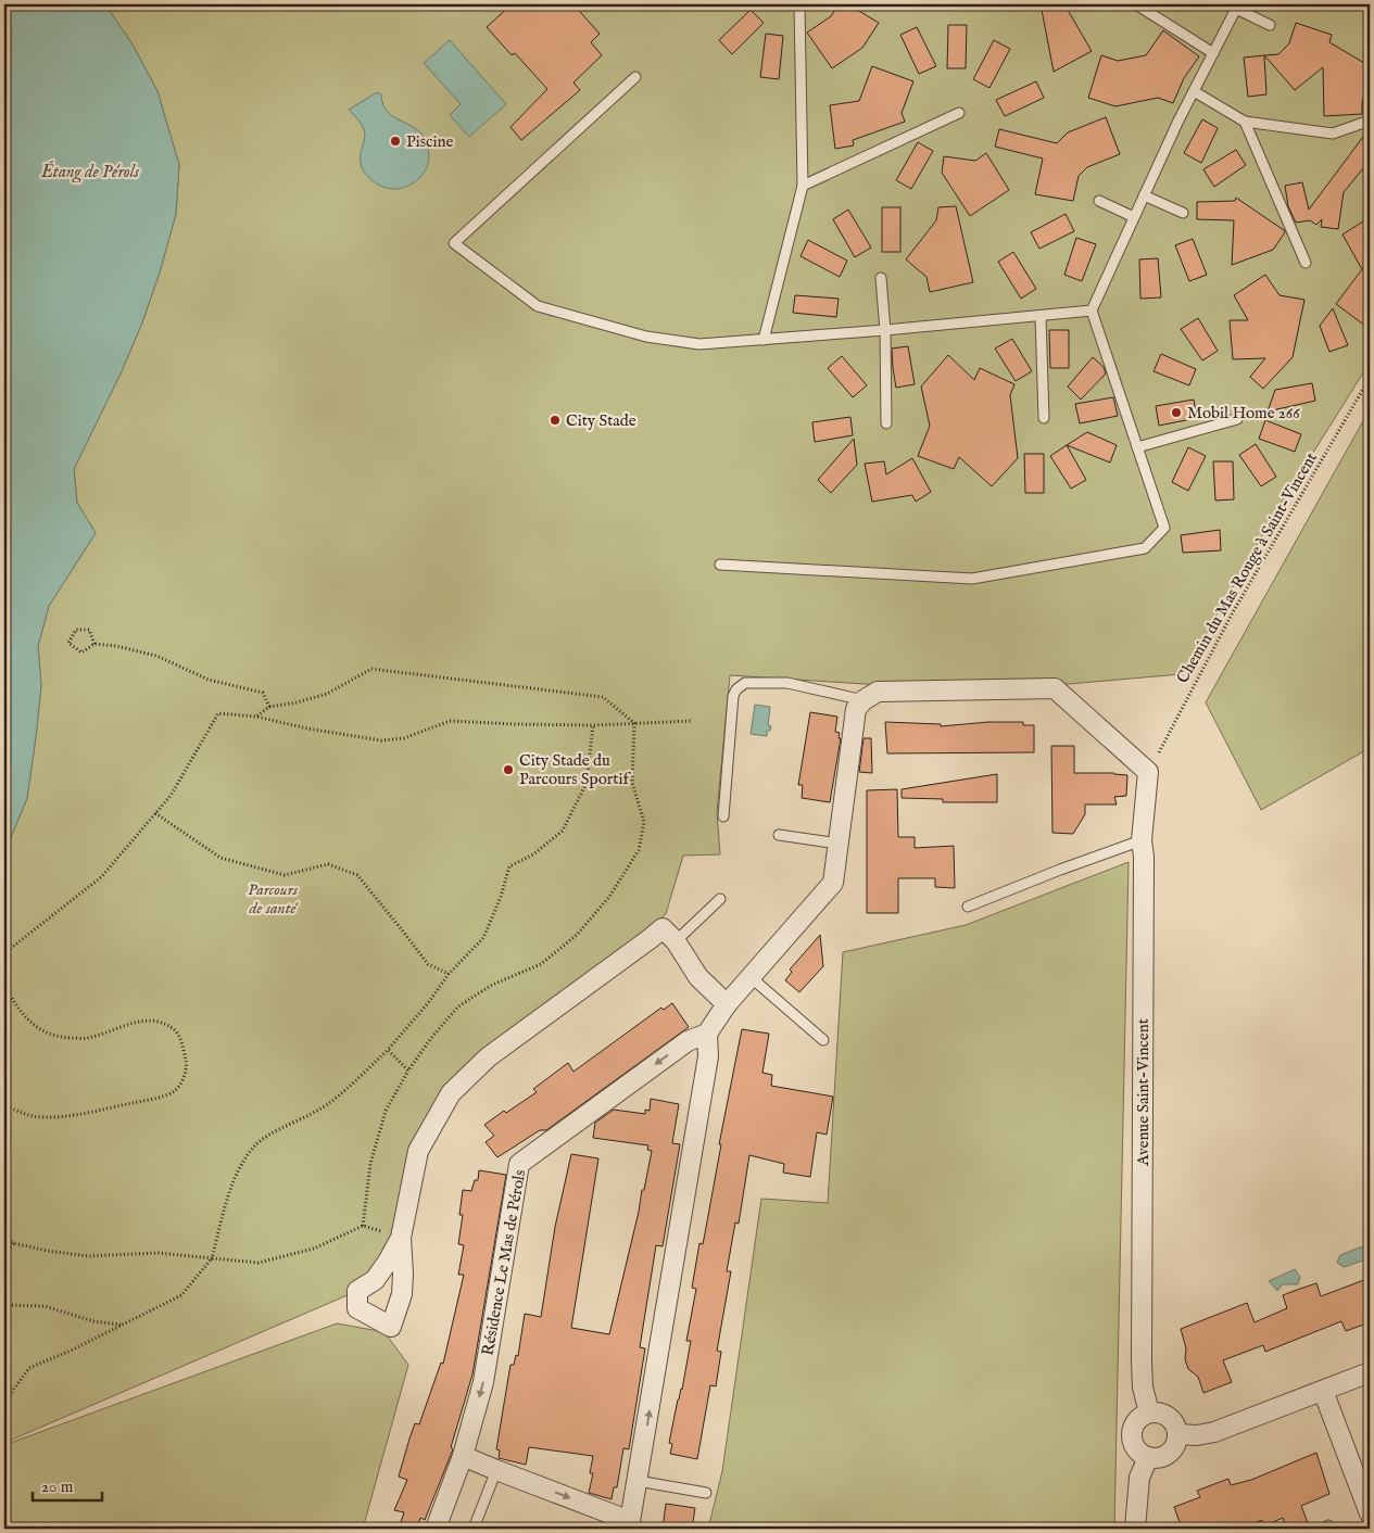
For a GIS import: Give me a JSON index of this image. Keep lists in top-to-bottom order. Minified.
{"streets":{"street":["Avenue Saint-Vincent","Résidence Le Mas de Pérols"],"path":["Chemin du Mas Rouge à Saint-Vincent"]},"crossings":[["Chemin du Mas Rouge à Saint-Vincent","Avenue Saint-Vincent"]],"water":["Étang de Pérols"],"parks":["Parcours de santé"],"places":["Piscine","Mobil Home 266","City Stade","City Stade du Parcours Sportif"],"scale_bar":"20 m"}
